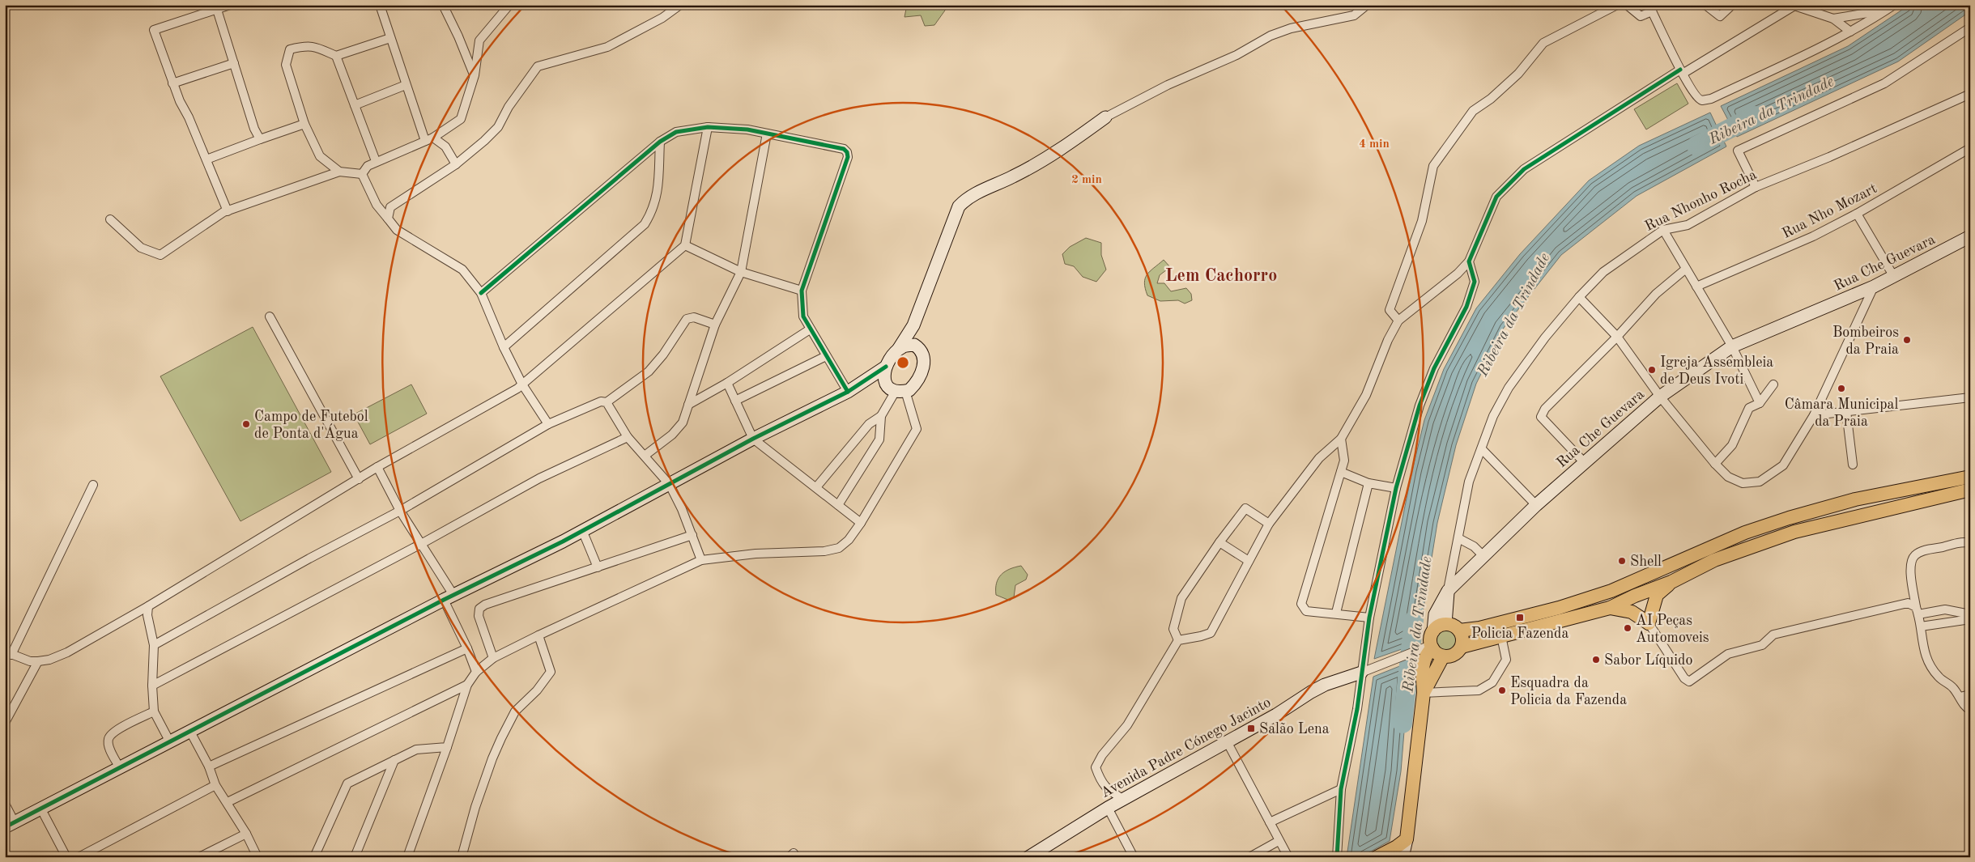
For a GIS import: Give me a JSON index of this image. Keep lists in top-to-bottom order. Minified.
{"streets":{"street":["Rua Nhonho Rocha","Rua Nho Mozart","Rua Che Guevara","Avenida Padre Cónego Jacinto"]},"crossings":[["Rua Nhonho Rocha","Rua Che Guevara"]],"districts":["Lem Cachorro"],"water":["Ribeira da Trindade"],"places":{"other":["Bombeiros da Praia","Igreja Assembleia de Deus Ivoti","Câmara Municipal da Praia","Campo de Futebol de Ponta d'Água","Shell","AI Peças Automoveis","Sabor Líquido","Esquadra da Policia da Fazenda"],"transit":["Policia Fazenda","Salão Lena"]},"rings":["4 min","2 min"]}
